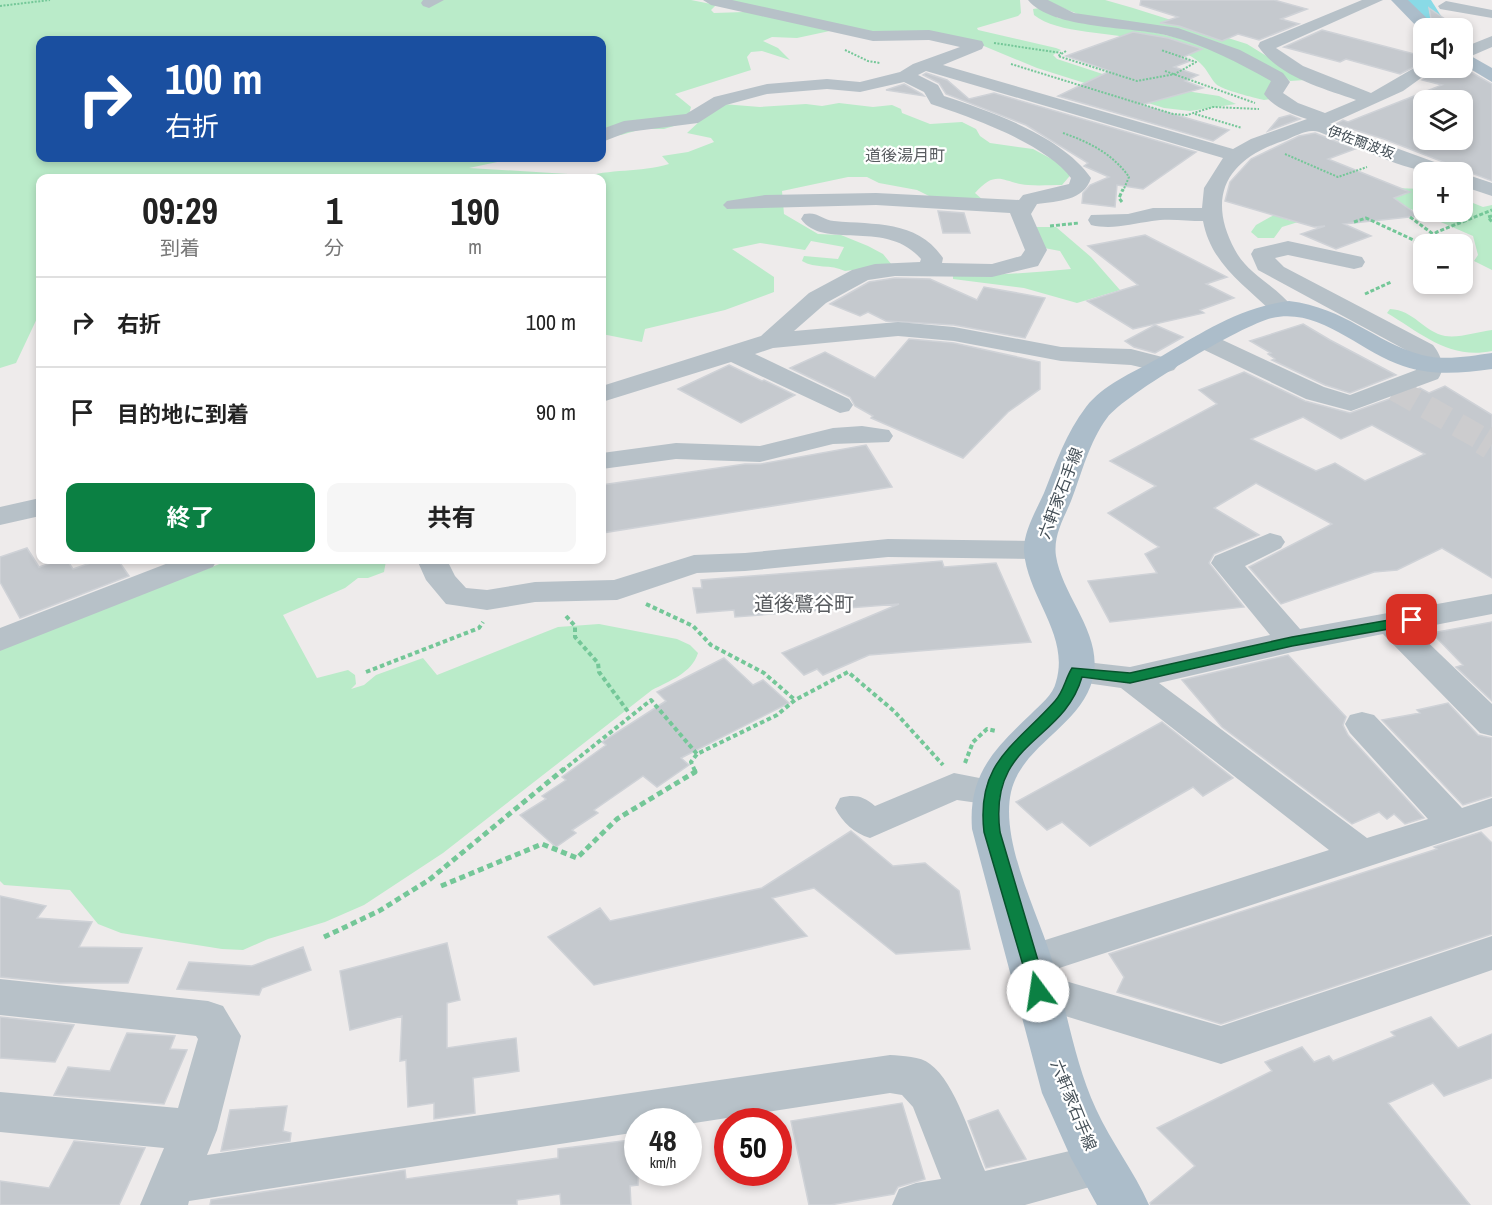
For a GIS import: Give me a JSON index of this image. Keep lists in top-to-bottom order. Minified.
{"streets":{"main road":["六軒家石手線"],"street":["伊佐爾波坂"]},"districts":["道後湯月町","道後鷺谷町"],"page":{"map_buttons":["+","−"],"turn":["100 m","右折"],"eta":["09:29","到着","1","分","190","m"],"list":[{"name":"右折","value":"100 m"},{"name":"目的地に到着","value":"90 m"}],"buttons":["終了","共有"],"speed":"48 km/h","limit":"50"}}
